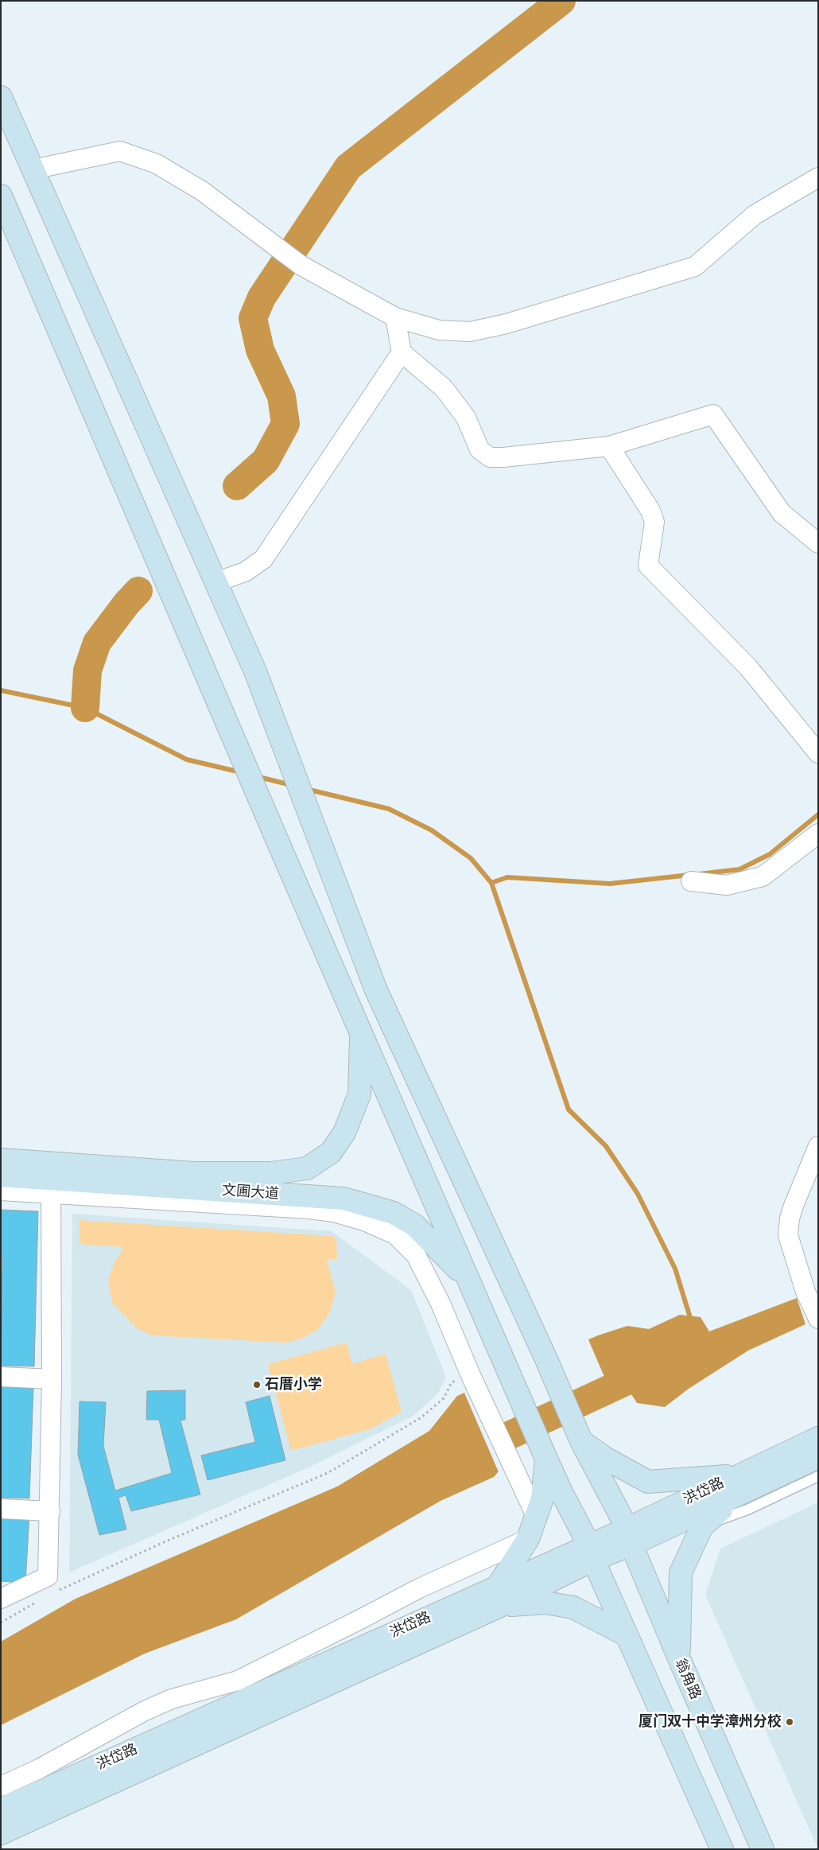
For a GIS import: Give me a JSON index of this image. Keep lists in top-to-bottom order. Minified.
{"streets":{"main road":["文圃大道","洪岱路","翁角路"]},"places":["石厝小学","厦门双十中学漳州分校"]}
